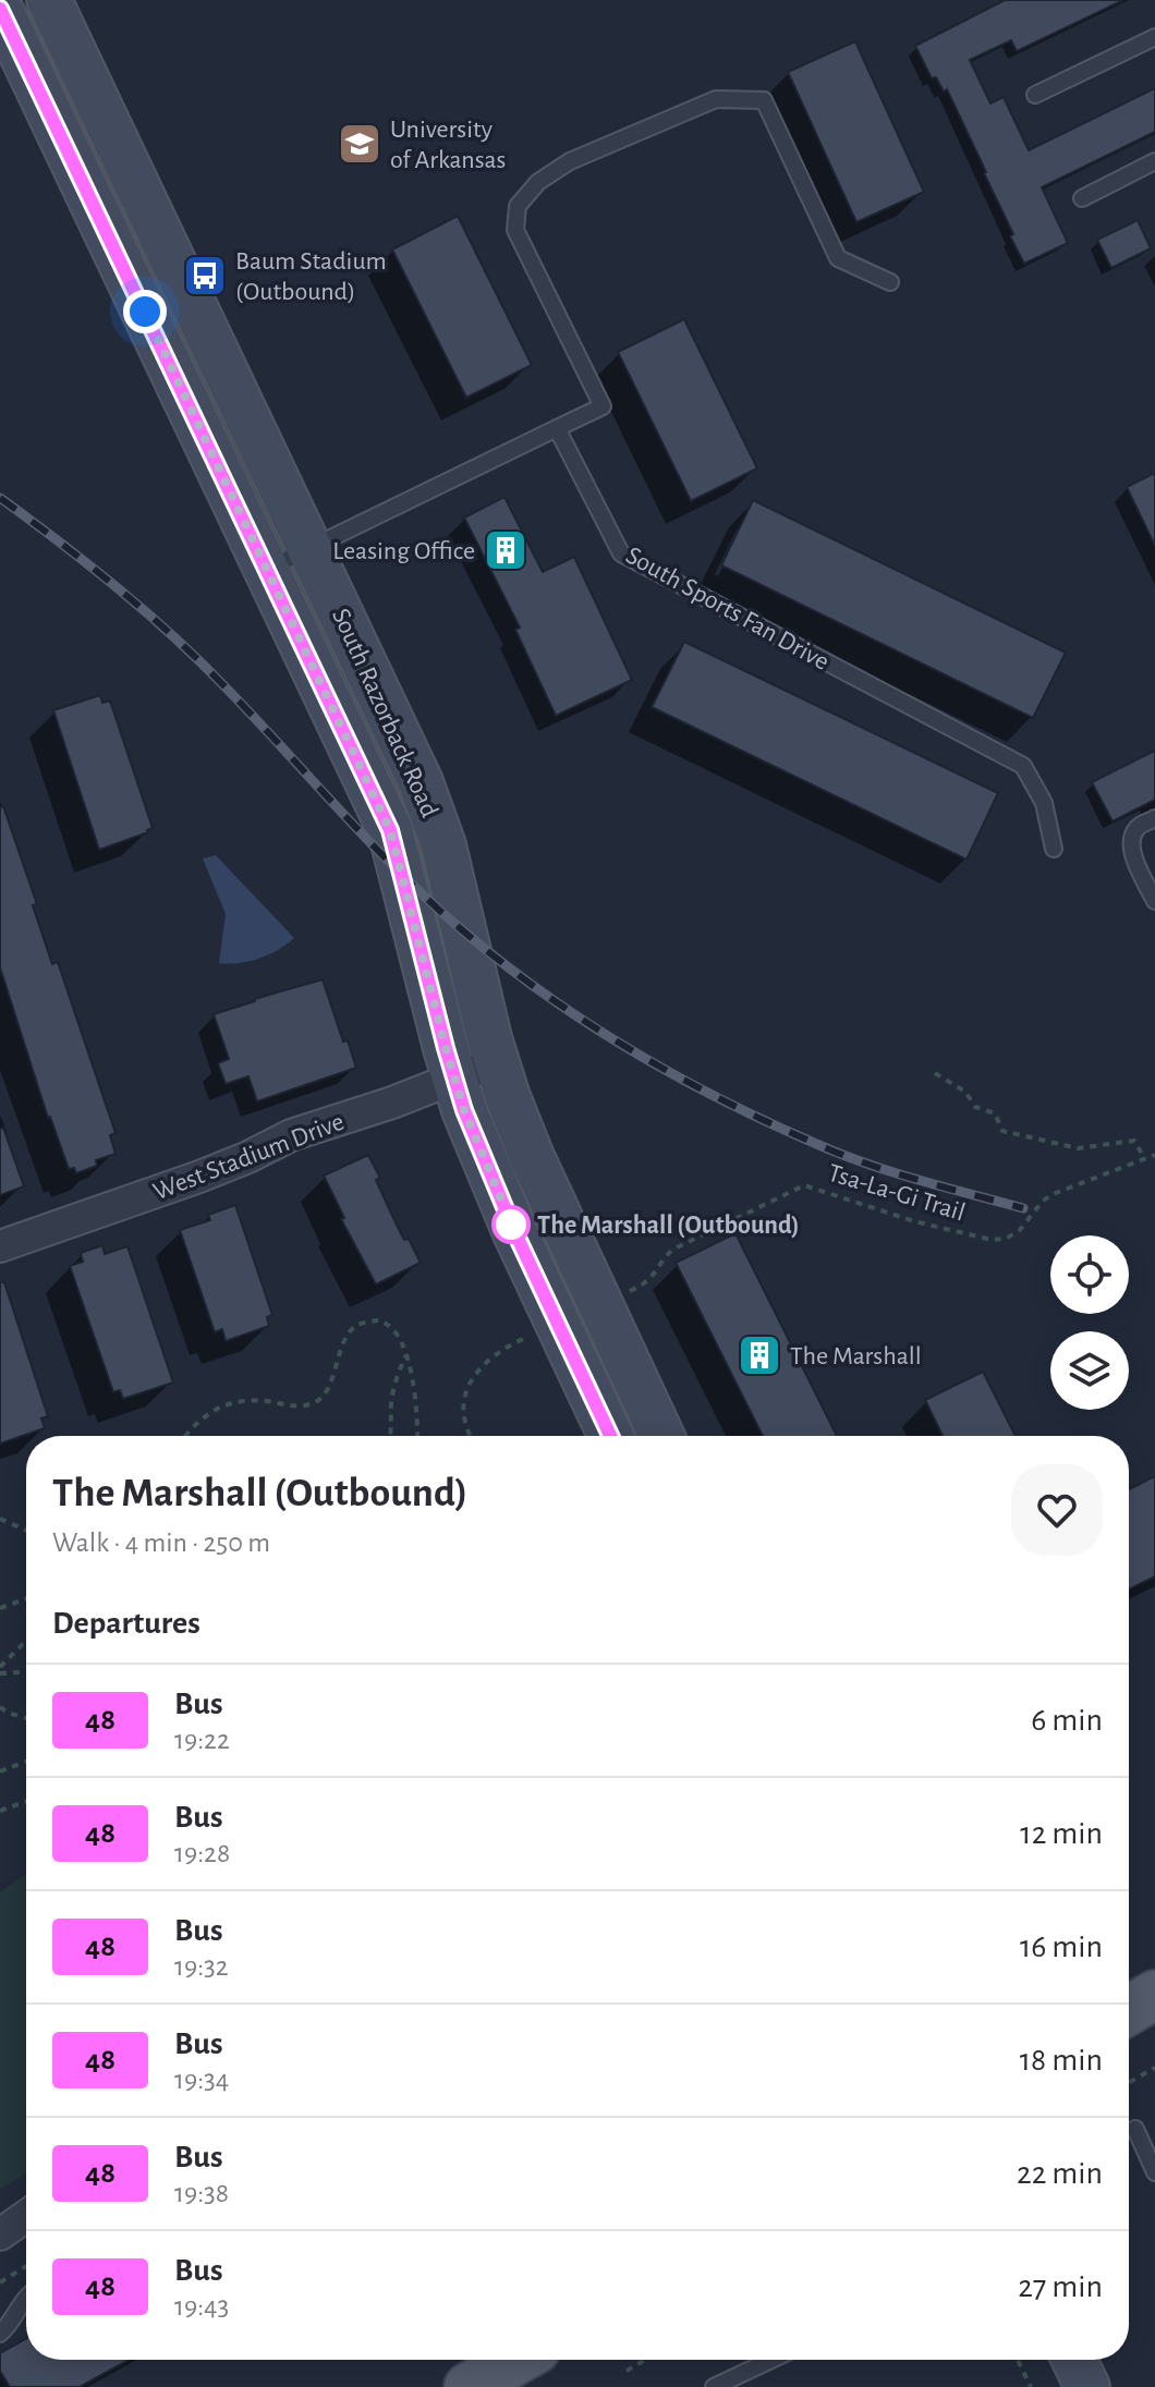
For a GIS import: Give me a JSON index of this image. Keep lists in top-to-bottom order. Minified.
{"streets":{"main road":["South Razorback Road"],"street":["West Stadium Drive"],"lane":["South Sports Fan Drive"],"path":["Tsa-La-Gi Trail"]},"crossings":[["South Razorback Road","West Stadium Drive"],["South Razorback Road","Tsa-La-Gi Trail"]],"places":{"school or university":["University of Arkansas"],"bus stop":["Baum Stadium (Outbound)"],"building":["Leasing Office","The Marshall"],"other":["The Marshall (Outbound)"]},"lines":["bus line 48"],"page":{"heading":[["The Marshall (Outbound)","Walk · 4 min · 250 m"],"Departures"],"list":[{"mark":"48","name":"Bus","note":"19:22","value":"6 min"},{"mark":"48","name":"Bus","note":"19:28","value":"12 min"},{"mark":"48","name":"Bus","note":"19:32","value":"16 min"},{"mark":"48","name":"Bus","note":"19:34","value":"18 min"},{"mark":"48","name":"Bus","note":"19:38","value":"22 min"},{"mark":"48","name":"Bus","note":"19:43","value":"27 min"}]}}
